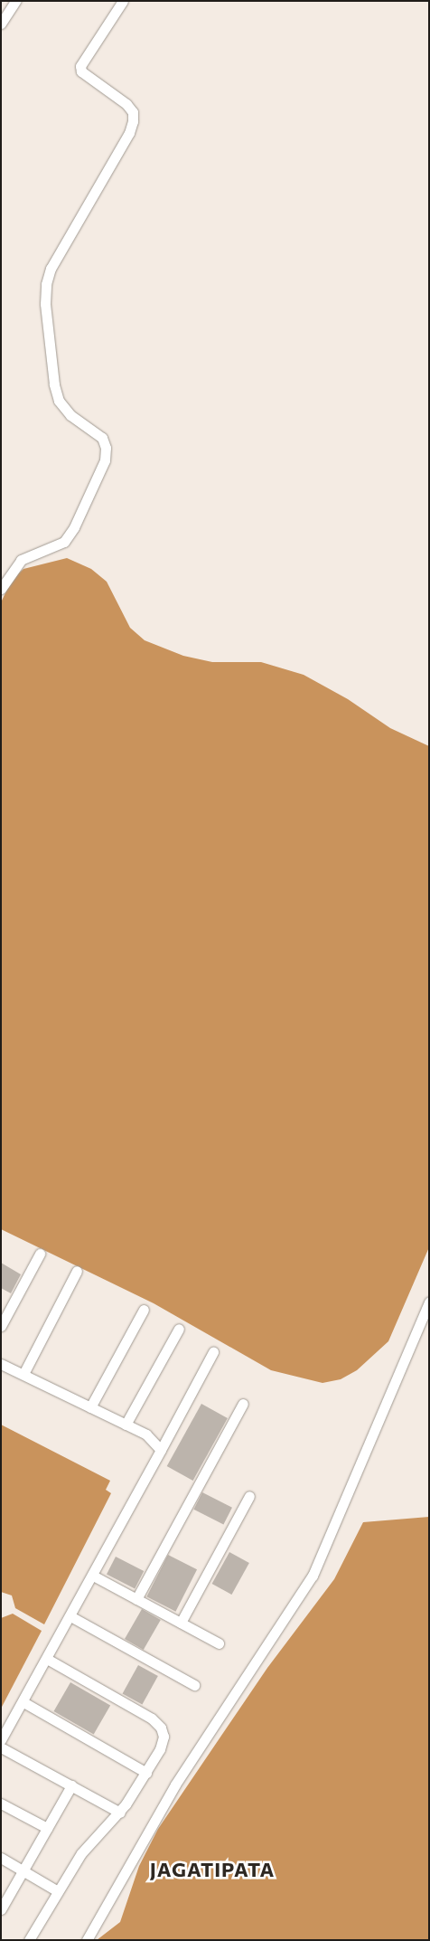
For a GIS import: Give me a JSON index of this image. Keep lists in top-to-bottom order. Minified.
{"districts":["JAGATIPATA"]}
